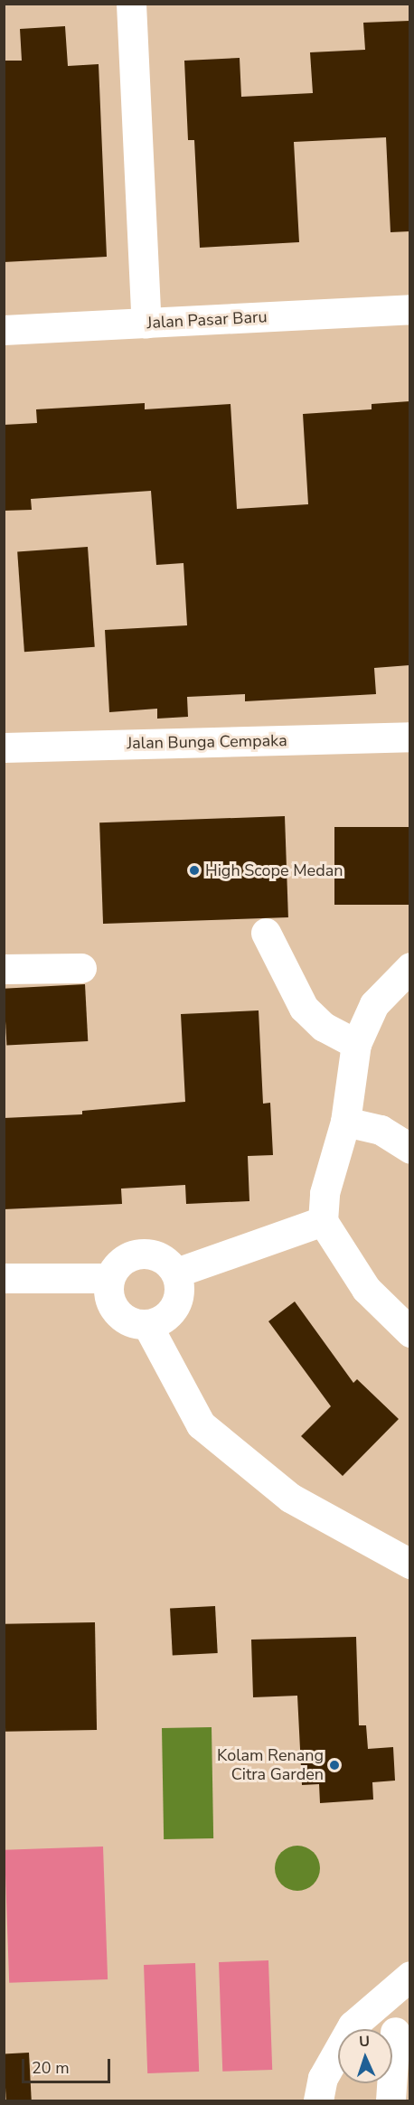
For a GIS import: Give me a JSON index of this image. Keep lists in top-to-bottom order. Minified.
{"streets":{"street":["Jalan Pasar Baru","Jalan Bunga Cempaka"]},"places":["High Scope Medan","Kolam Renang Citra Garden"],"scale_bar":"20 m","north":"top"}
